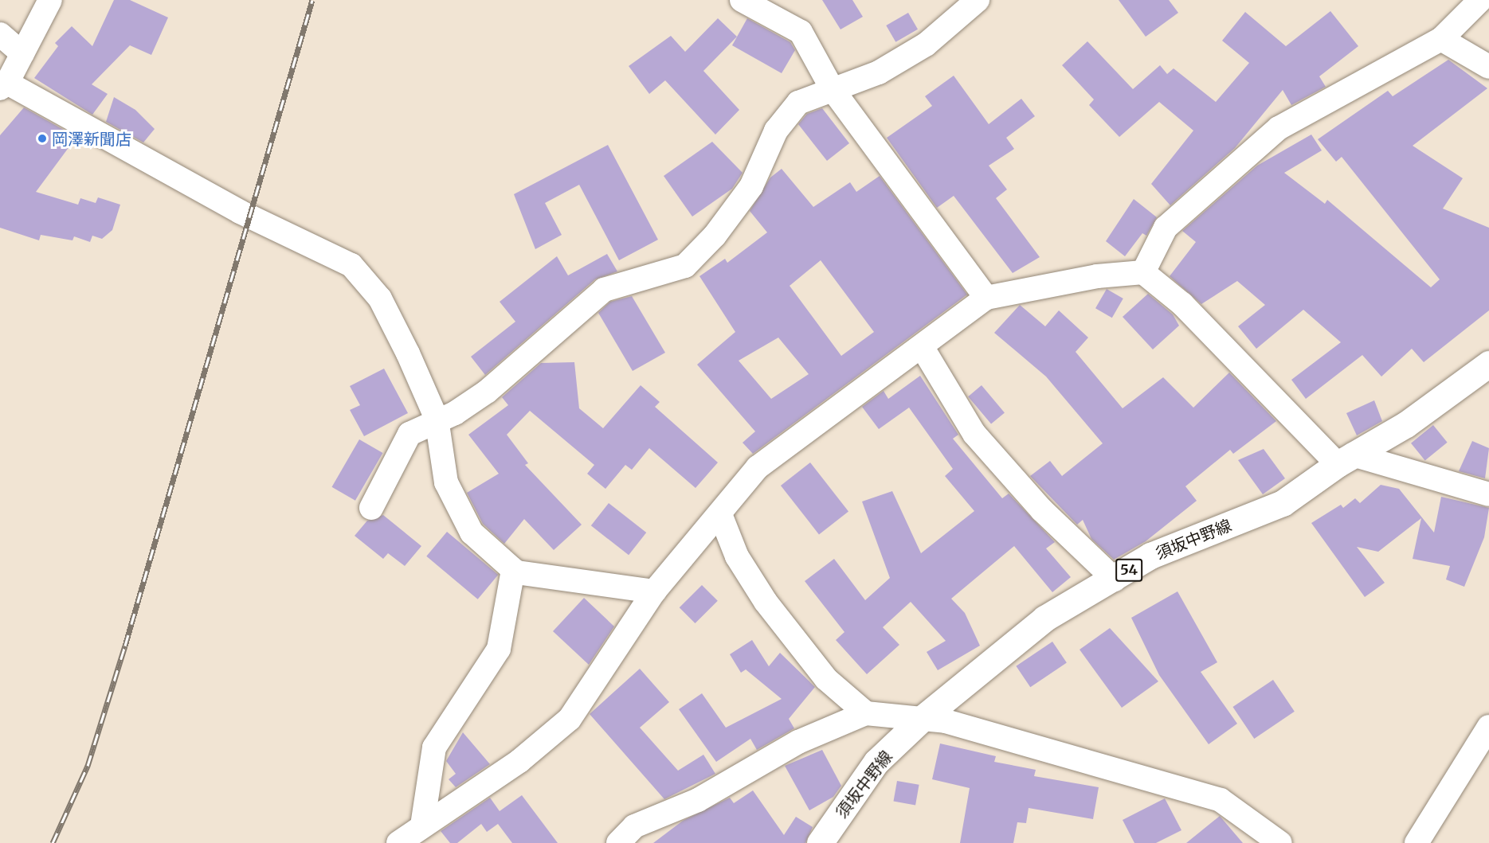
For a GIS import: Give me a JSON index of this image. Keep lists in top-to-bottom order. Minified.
{"streets":{"main road":["須坂中野線","54"]},"places":["岡澤新聞店"]}
